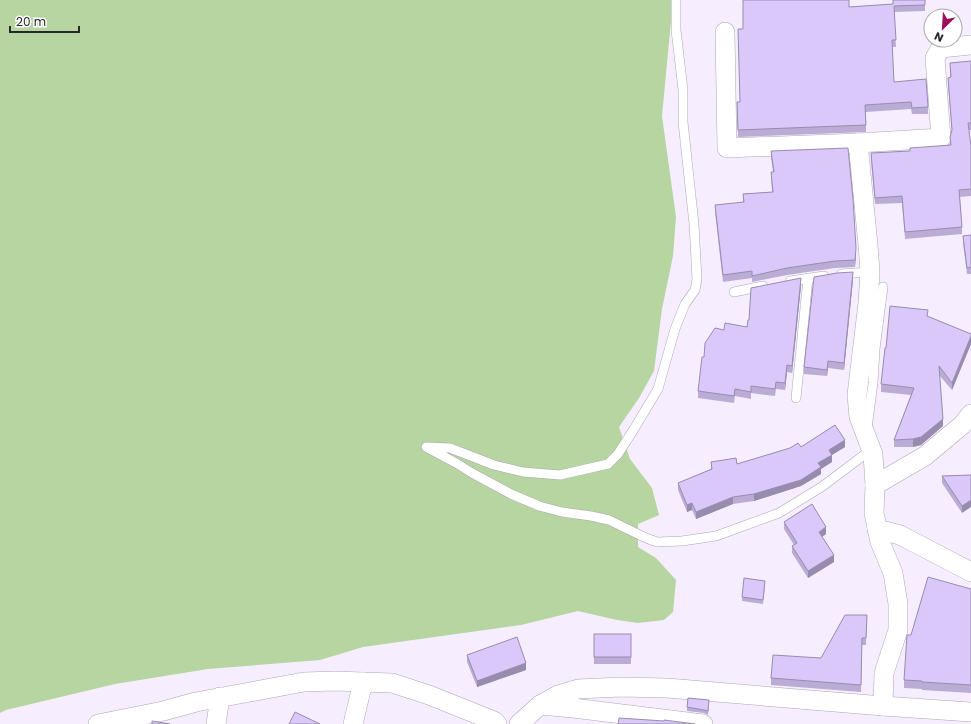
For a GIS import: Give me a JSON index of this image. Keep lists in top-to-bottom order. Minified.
{"scale_bar":"20 m","north":"bottom left"}
